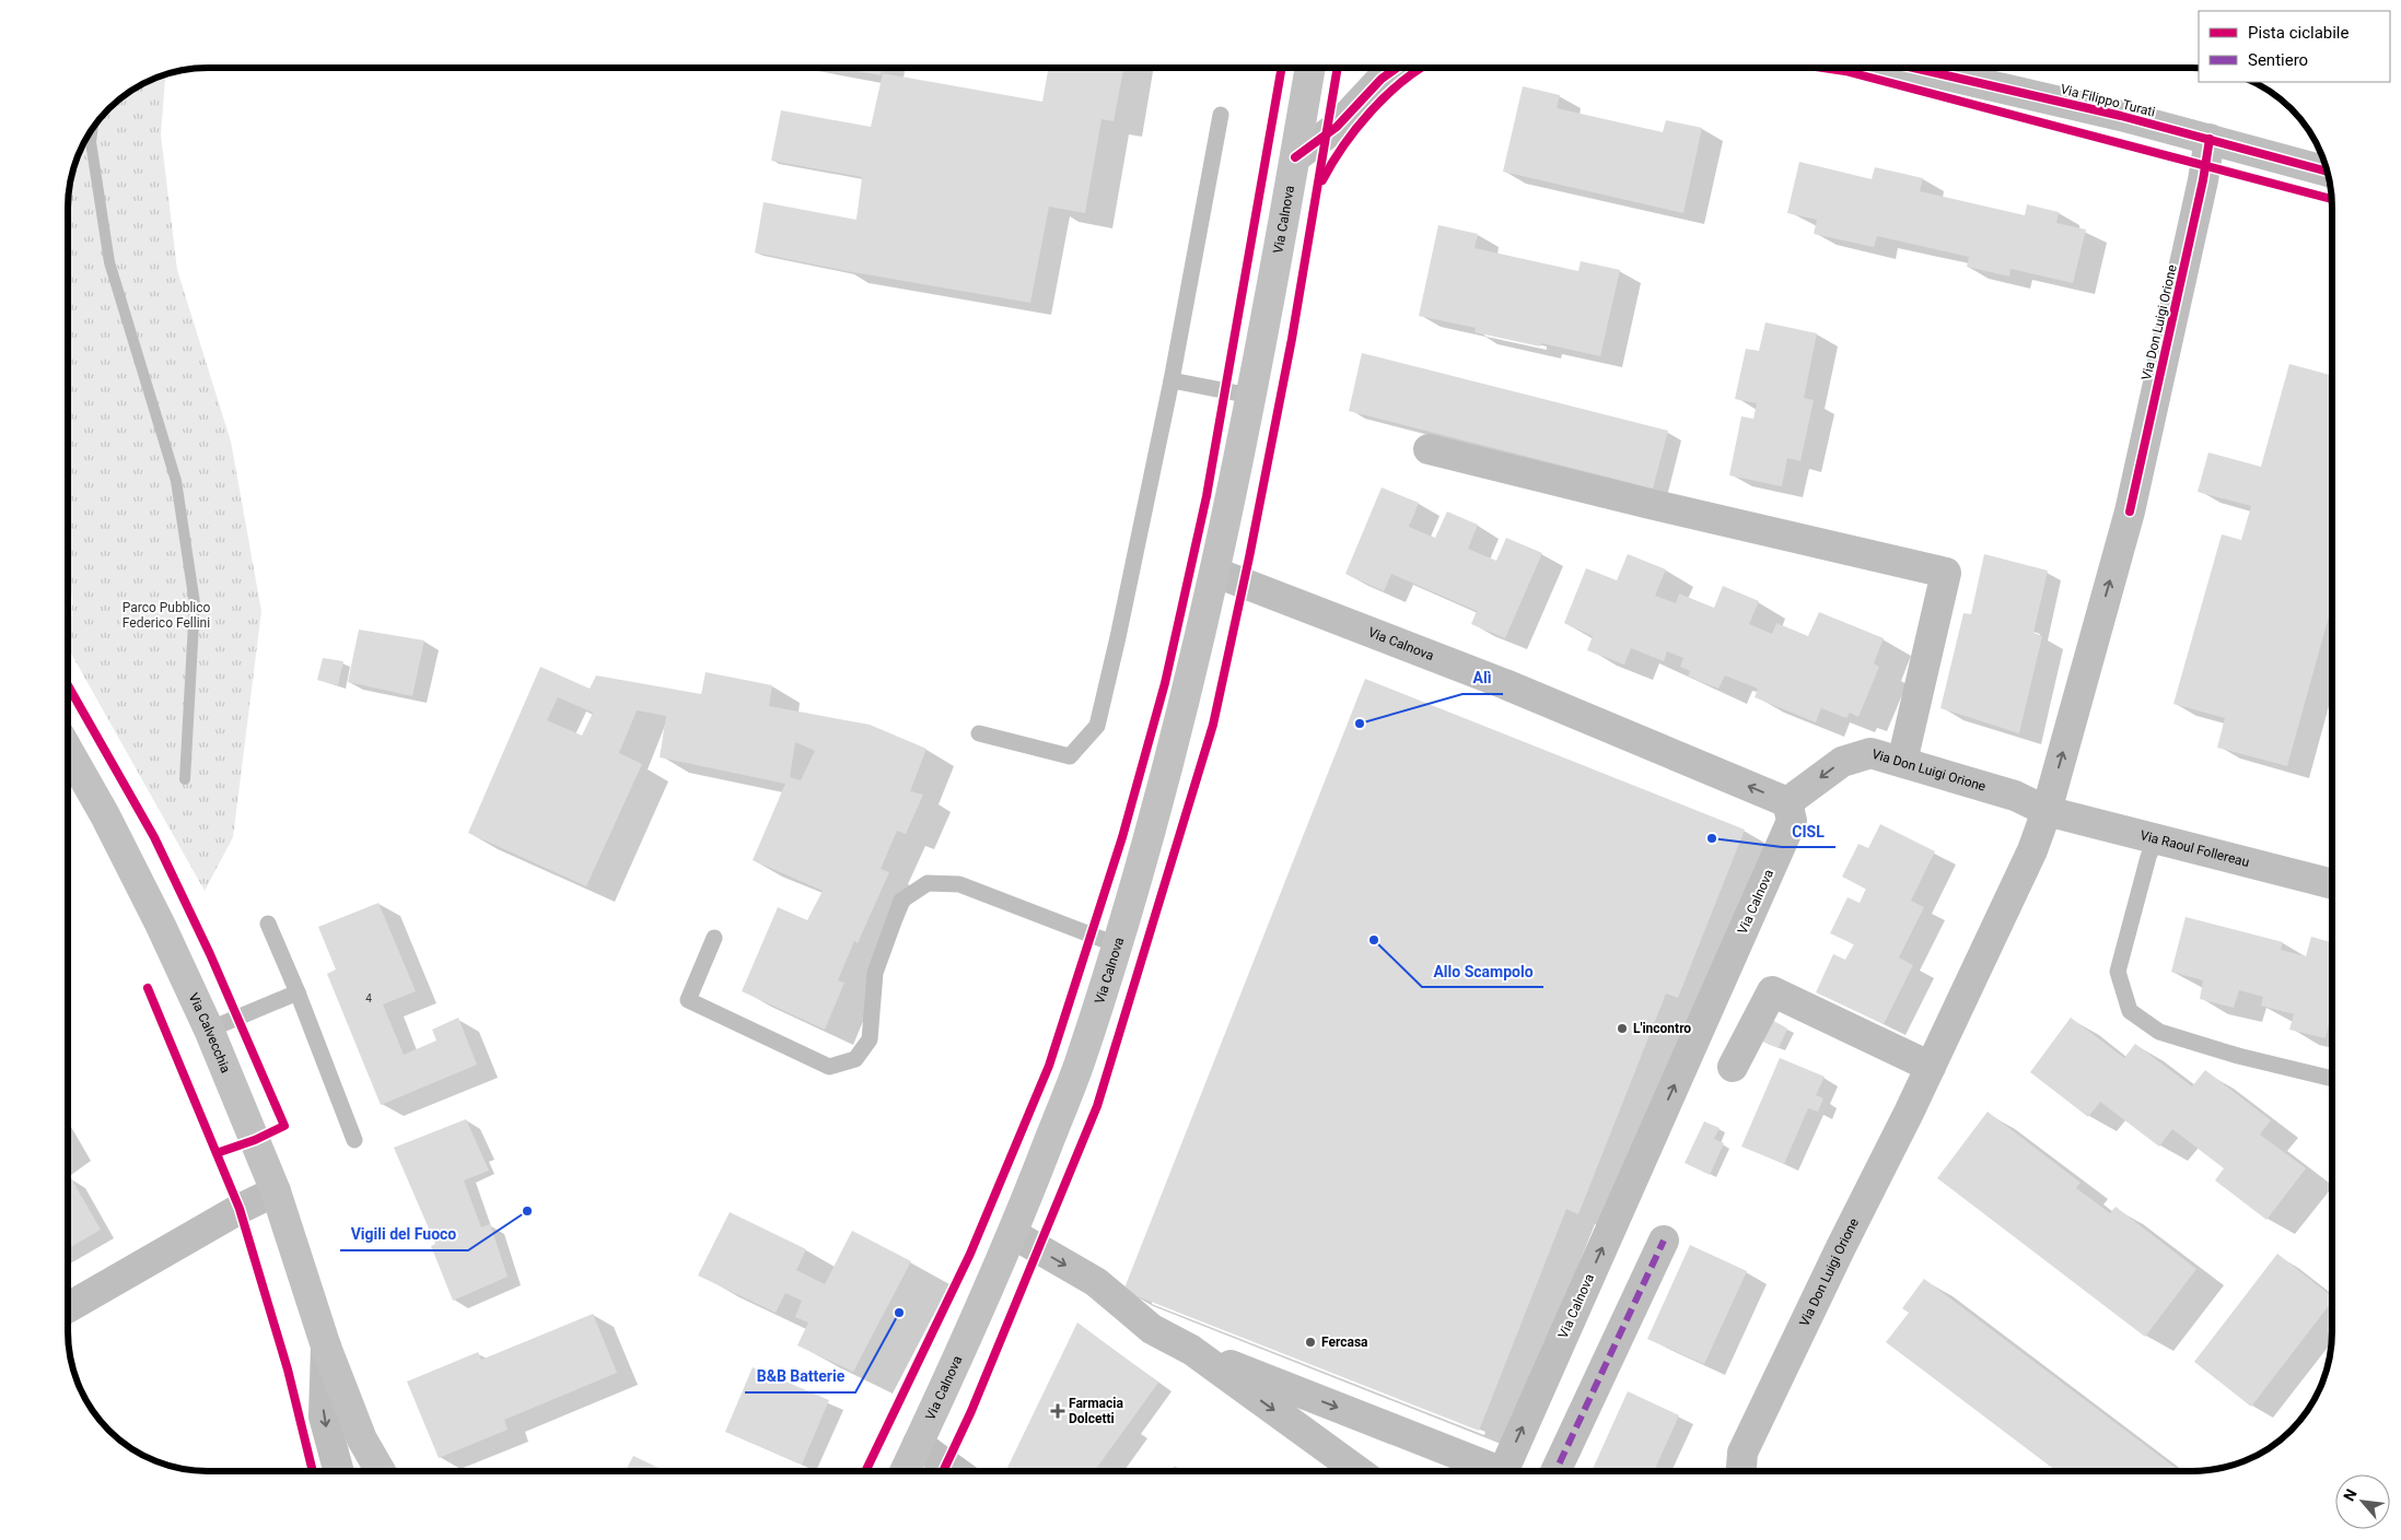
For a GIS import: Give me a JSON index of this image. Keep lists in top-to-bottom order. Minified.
{"streets":{"main road":["Via Calnova","Via Calvecchia"],"street":["Via Filippo Turati","Via Don Luigi Orione","Via Raoul Follereau"]},"crossings":[["Via Filippo Turati","Via Don Luigi Orione"],["Via Calnova","Via Don Luigi Orione"],["Via Don Luigi Orione","Via Raoul Follereau"]],"parks":["Parco Pubblico Federico Fellini"],"places":{"other":["Alì","CISL","Allo Scampolo","L'incontro","Vigili del Fuoco","B&B Batterie","Fercasa"],"health":["Farmacia Dolcetti"]},"house_numbers":["4"],"legend":["Pista ciclabile","Sentiero"],"north":"top left"}
